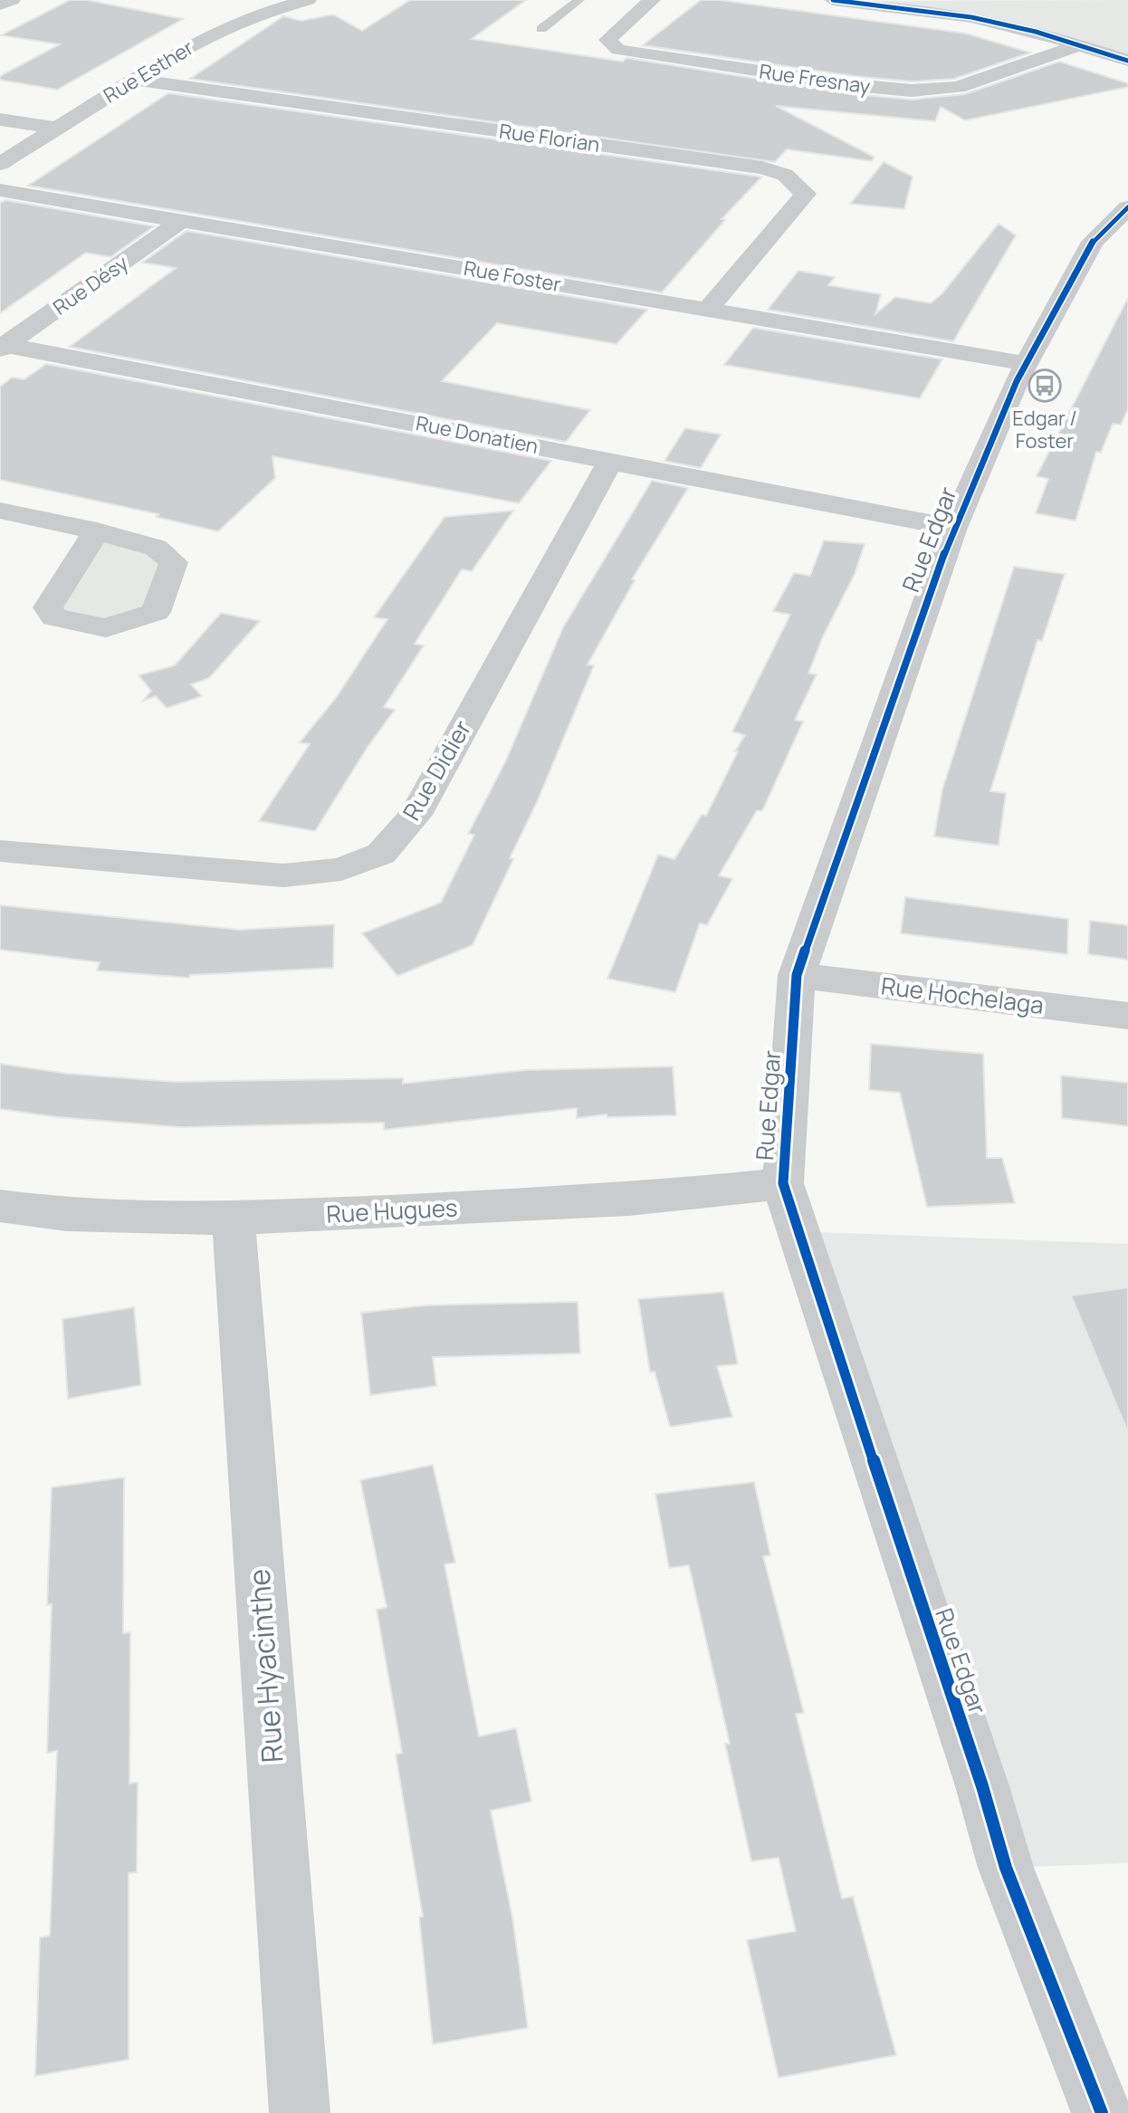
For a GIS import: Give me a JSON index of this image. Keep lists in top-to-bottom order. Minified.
{"streets":{"street":["Rue Esther","Rue Fresnay","Rue Florian","Rue Foster","Rue Désy","Rue Donatien","Rue Edgar","Rue Didier","Rue Hochelaga","Rue Hugues","Rue Hyacinthe"]},"crossings":[["Rue Esther","Rue Florian"],["Rue Florian","Rue Foster"],["Rue Foster","Rue Désy"],["Rue Foster","Rue Edgar"],["Rue Désy","Rue Donatien"],["Rue Donatien","Rue Edgar"],["Rue Donatien","Rue Didier"],["Rue Edgar","Rue Hochelaga"],["Rue Edgar","Rue Hugues"],["Rue Hugues","Rue Hyacinthe"]],"places":{"bus stop":["Edgar / Foster"]}}
